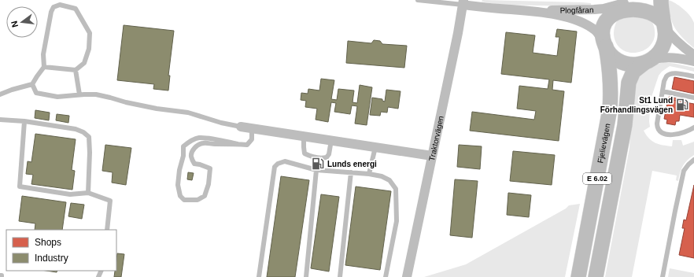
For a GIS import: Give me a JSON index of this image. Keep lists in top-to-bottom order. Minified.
{"streets":{"main road":["Fjelievägen","E 6.02"],"street":["Plogfåran","Traktorvägen"]},"crossings":[["Plogfåran","Traktorvägen"],["Plogfåran","Fjelievägen"]],"places":{"fuel station":["St1 Lund Förhandlingsvägen","Lunds energi"]},"legend":["Shops","Industry"],"north":"left"}
